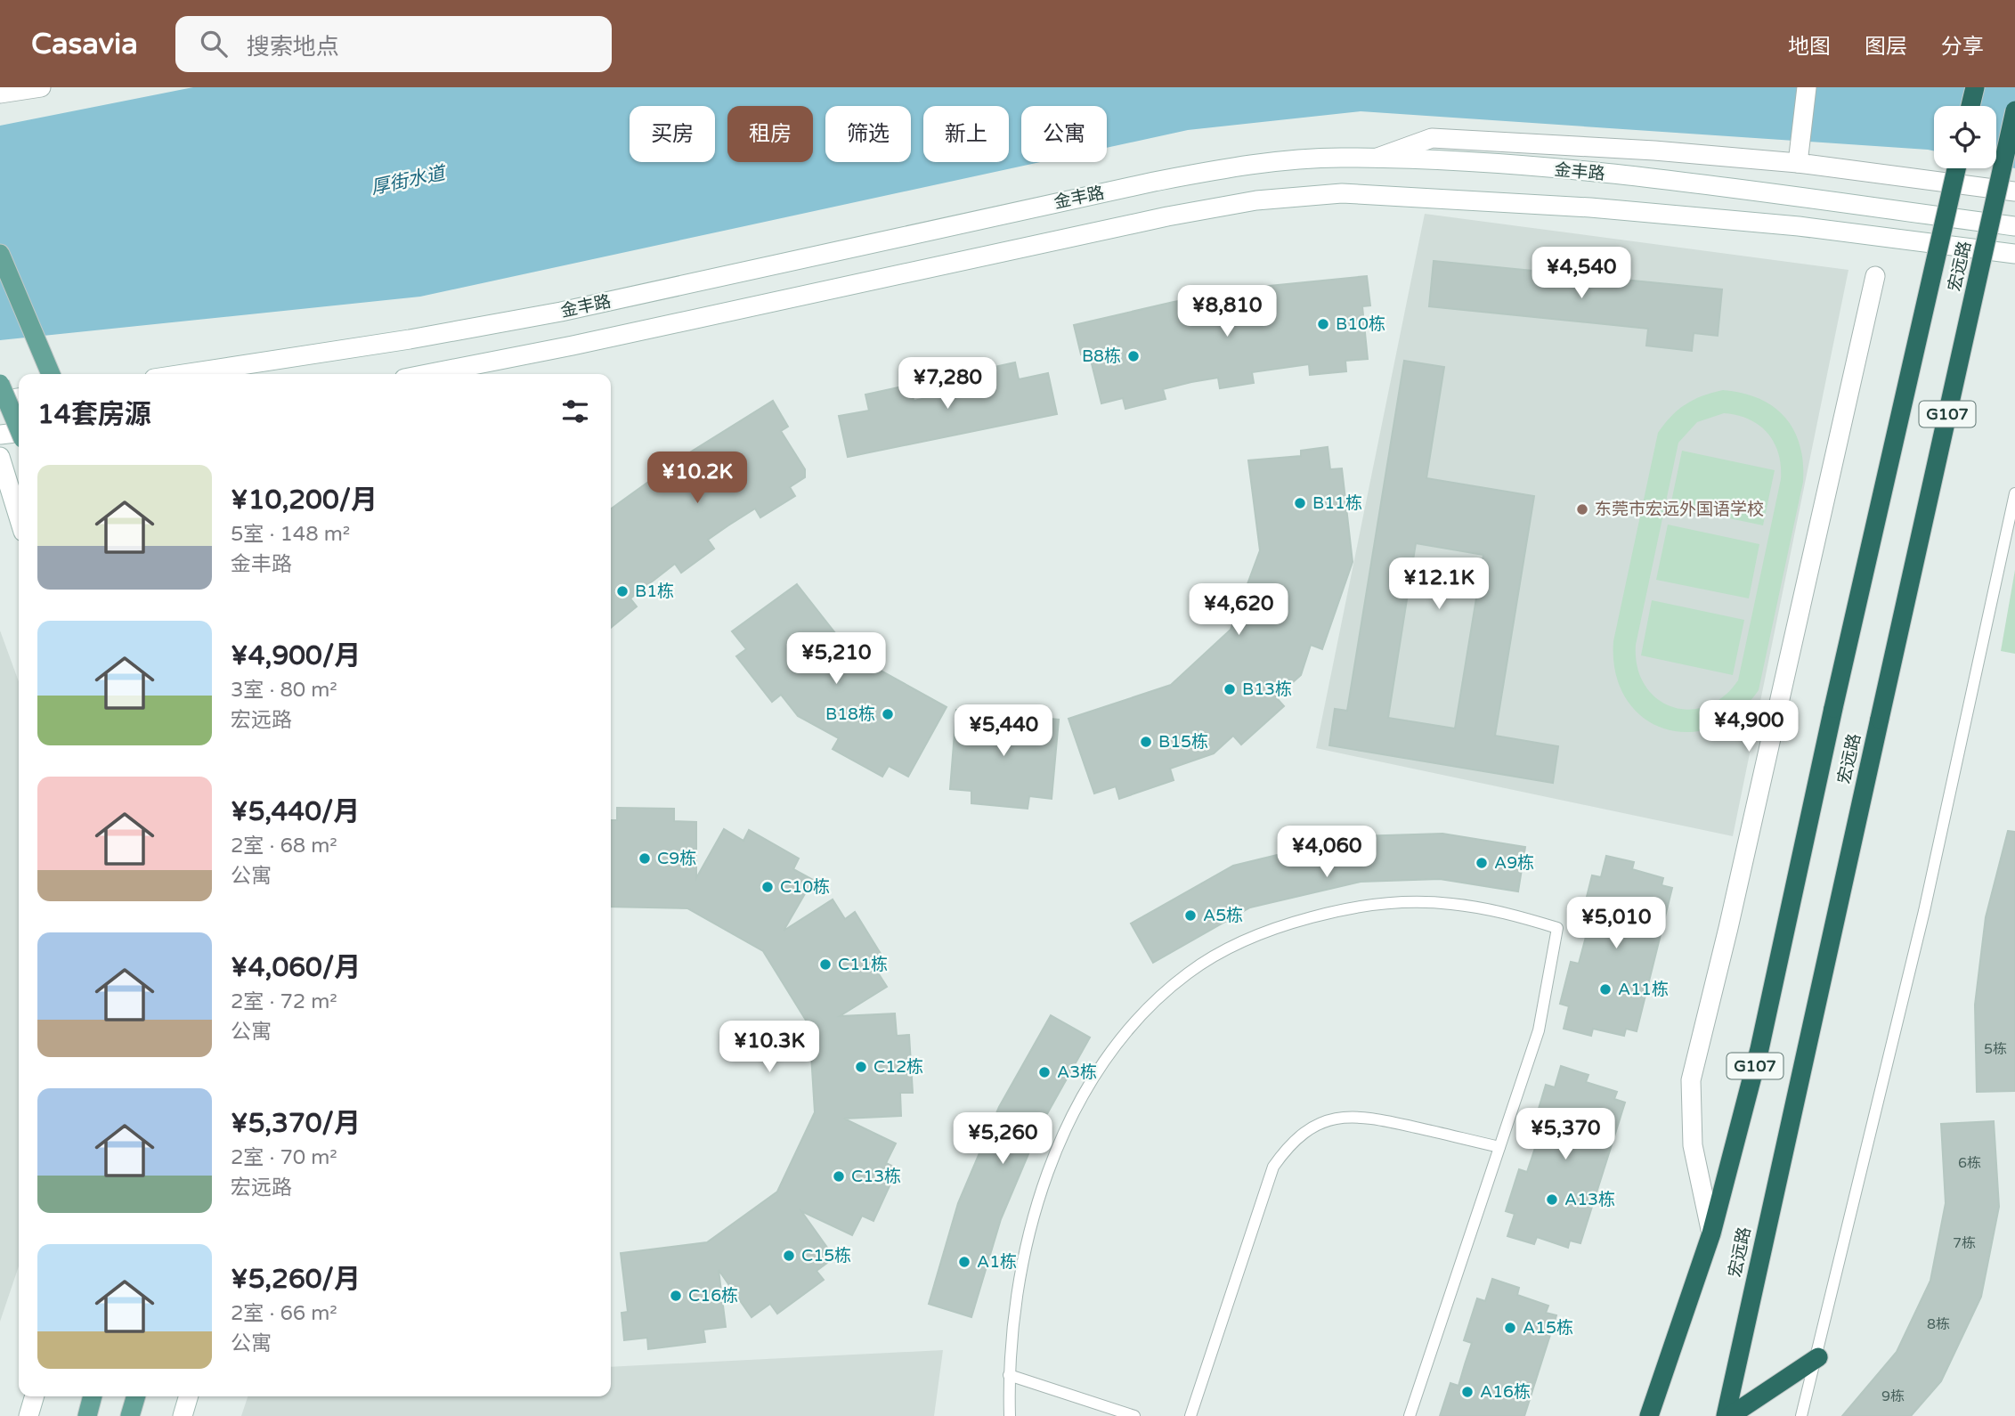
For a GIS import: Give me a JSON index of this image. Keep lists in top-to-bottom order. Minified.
{"streets":{"highway":["宏远路","G107"],"street":["金丰路"]},"water":["厚街水道"],"places":["B10栋","B8栋","B11栋","东莞市宏远外国语学校","B1栋","B13栋","B18栋","B15栋","C9栋","A9栋","C10栋","A5栋","C11栋","A11栋","C12栋","A3栋","C13栋","A13栋","C15栋","A1栋","C16栋","A15栋","A16栋"],"house_numbers":["5栋","6栋","7栋","8栋","9栋"],"page":{"header":"Casavia","search":"搜索地点","nav":["地图","图层","分享"],"chip":["买房","租房","筛选","新上","公寓"],"price":["¥4,540","¥8,810","¥7,280","¥10.2K","¥12.1K","¥4,620","¥5,210","¥4,900","¥5,440","¥4,060","¥5,010","¥10.3K","¥5,370","¥5,260"],"heading":"14套房源","list":[{"name":"¥10,200/月","note":"5室 · 148 m² · 金丰路"},{"name":"¥4,900/月","note":"3室 · 80 m² · 宏远路"},{"name":"¥5,440/月","note":"2室 · 68 m² · 公寓"},{"name":"¥4,060/月","note":"2室 · 72 m² · 公寓"},{"name":"¥5,370/月","note":"2室 · 70 m² · 宏远路"},{"name":"¥5,260/月","note":"2室 · 66 m² · 公寓"}]}}
